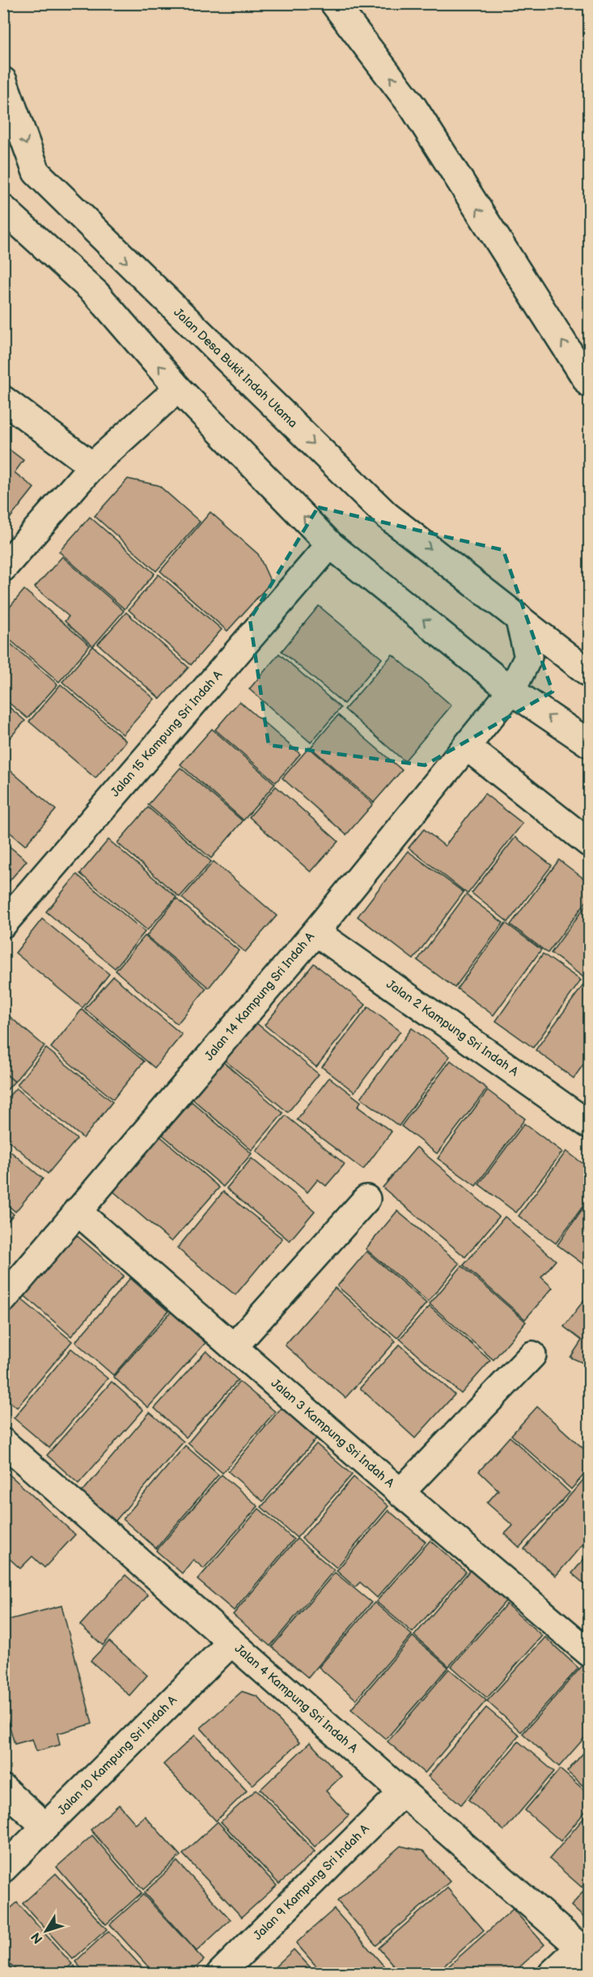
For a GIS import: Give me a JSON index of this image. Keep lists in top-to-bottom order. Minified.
{"streets":{"main road":["Jalan Desa Bukit Indah Utama","Jalan 15 Kampung Sri Indah A","Jalan 14 Kampung Sri Indah A","Jalan 2 Kampung Sri Indah A","Jalan 3 Kampung Sri Indah A","Jalan 4 Kampung Sri Indah A","Jalan 10 Kampung Sri Indah A","Jalan 9 Kampung Sri Indah A"]},"crossings":[["Jalan 14 Kampung Sri Indah A","Jalan 2 Kampung Sri Indah A"],["Jalan 14 Kampung Sri Indah A","Jalan 3 Kampung Sri Indah A"],["Jalan 4 Kampung Sri Indah A","Jalan 10 Kampung Sri Indah A"],["Jalan 4 Kampung Sri Indah A","Jalan 9 Kampung Sri Indah A"]],"north":"bottom left"}
